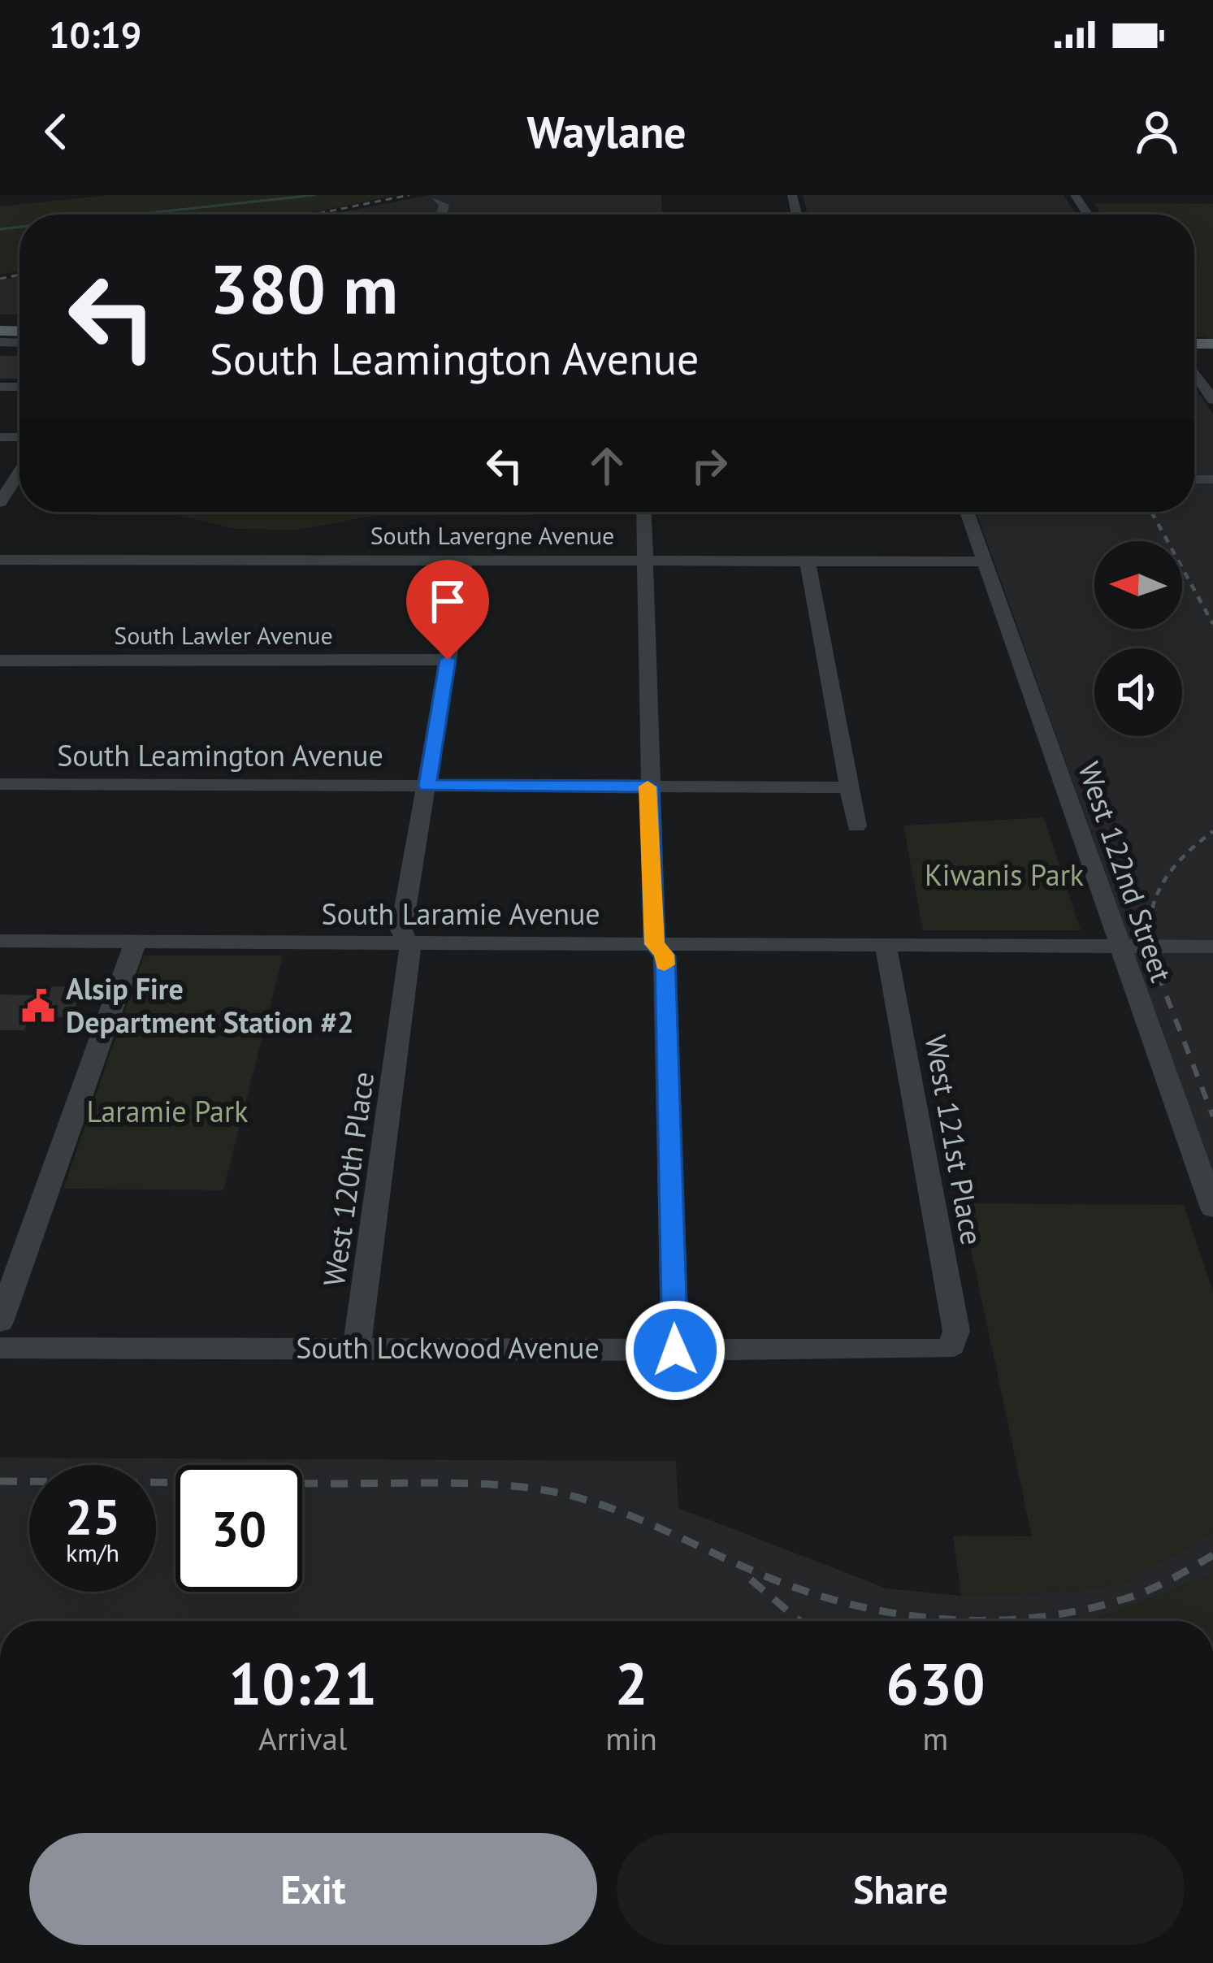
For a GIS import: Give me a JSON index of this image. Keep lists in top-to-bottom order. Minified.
{"streets":{"street":["South Lavergne Avenue","South Lawler Avenue","South Leamington Avenue","West 122nd Street","South Laramie Avenue","West 121st Place","West 120th Place","South Lockwood Avenue"]},"crossings":[["South Lavergne Avenue","West 122nd Street"],["South Lavergne Avenue","West 120th Place"],["South Lawler Avenue","West 120th Place"],["South Leamington Avenue","West 120th Place"],["West 122nd Street","South Laramie Avenue"],["South Laramie Avenue","West 121st Place"],["South Laramie Avenue","West 120th Place"],["West 121st Place","South Lockwood Avenue"],["West 120th Place","South Lockwood Avenue"]],"parks":["Kiwanis Park","Laramie Park"],"places":{"public building":["Alsip Fire Department Station #2"]},"north":"left","page":{"status":"10:19","header":"Waylane","turn":["380 m","South Leamington Avenue"],"speed":"25 km/h","limit":"30","eta":["10:21","Arrival","2","min","630","m"],"buttons":["Exit","Share"]}}
